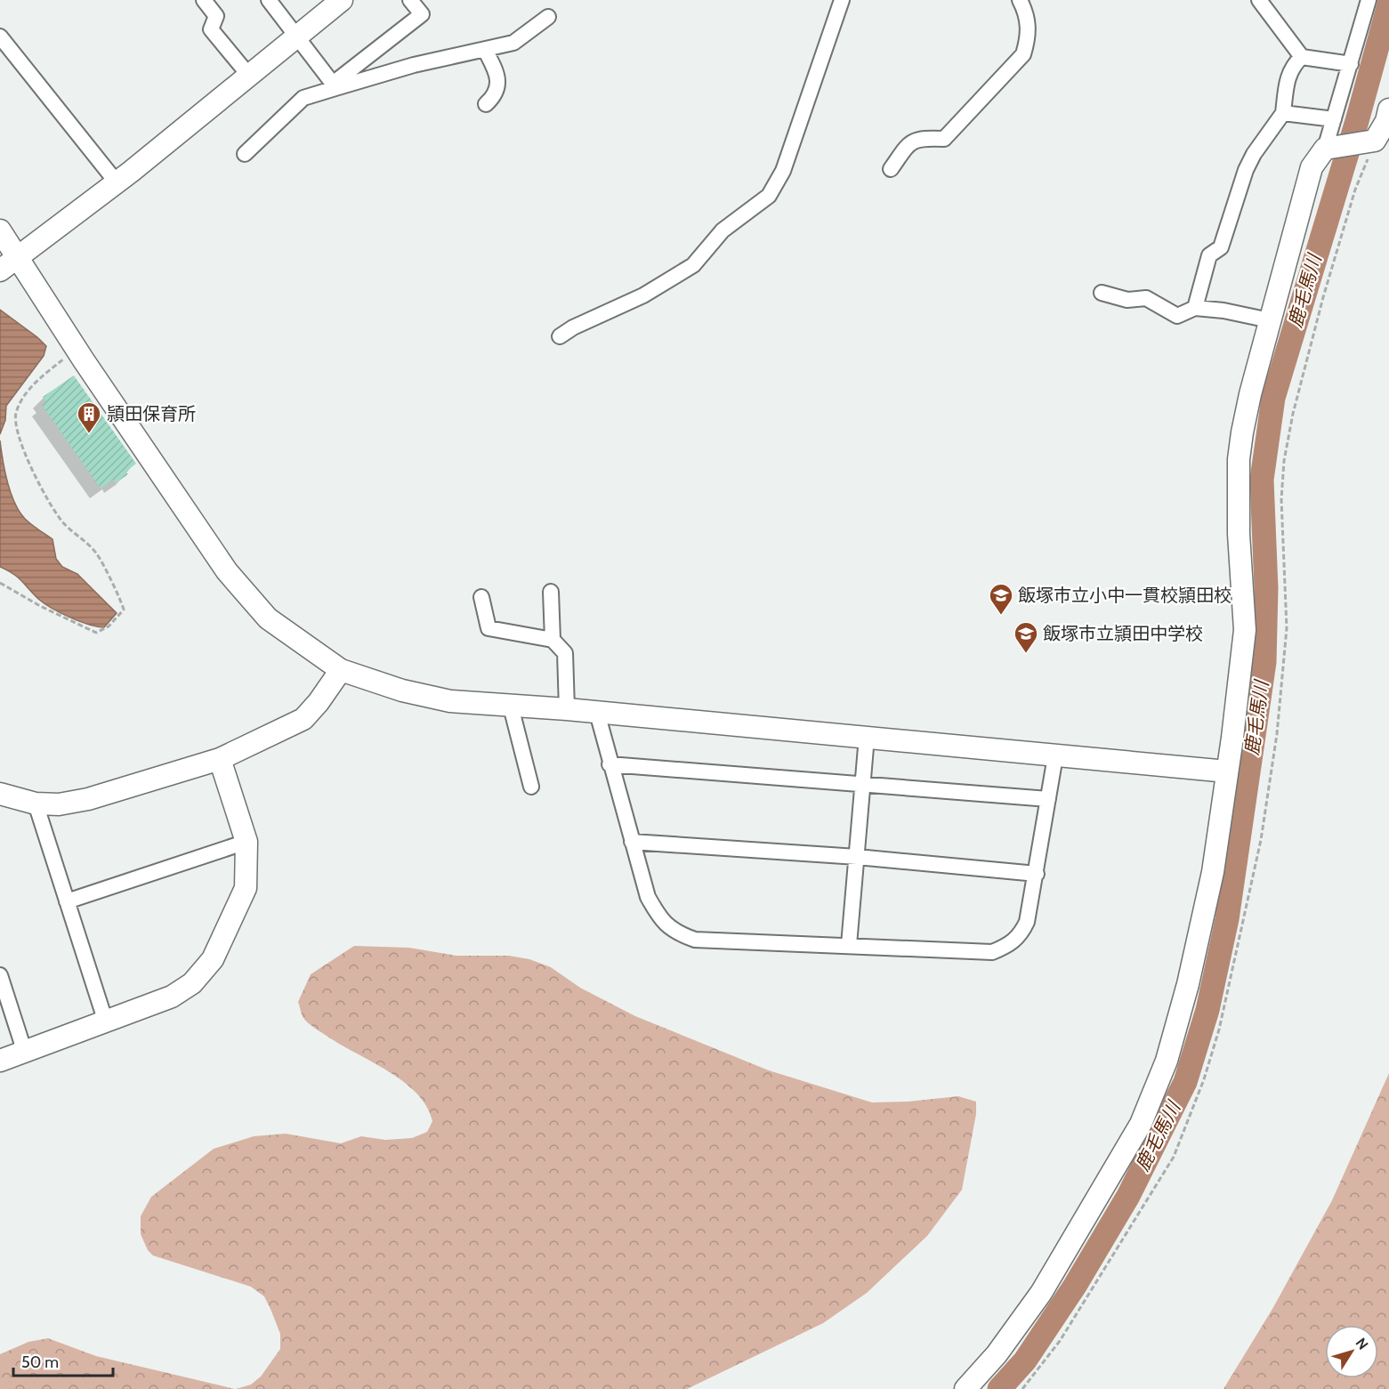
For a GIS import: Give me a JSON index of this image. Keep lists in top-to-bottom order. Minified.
{"water":["鹿毛馬川"],"places":{"building":["頴田保育所"],"school or university":["飯塚市立小中一貫校頴田校","飯塚市立頴田中学校"]},"scale_bar":"50 m","north":"top right"}
